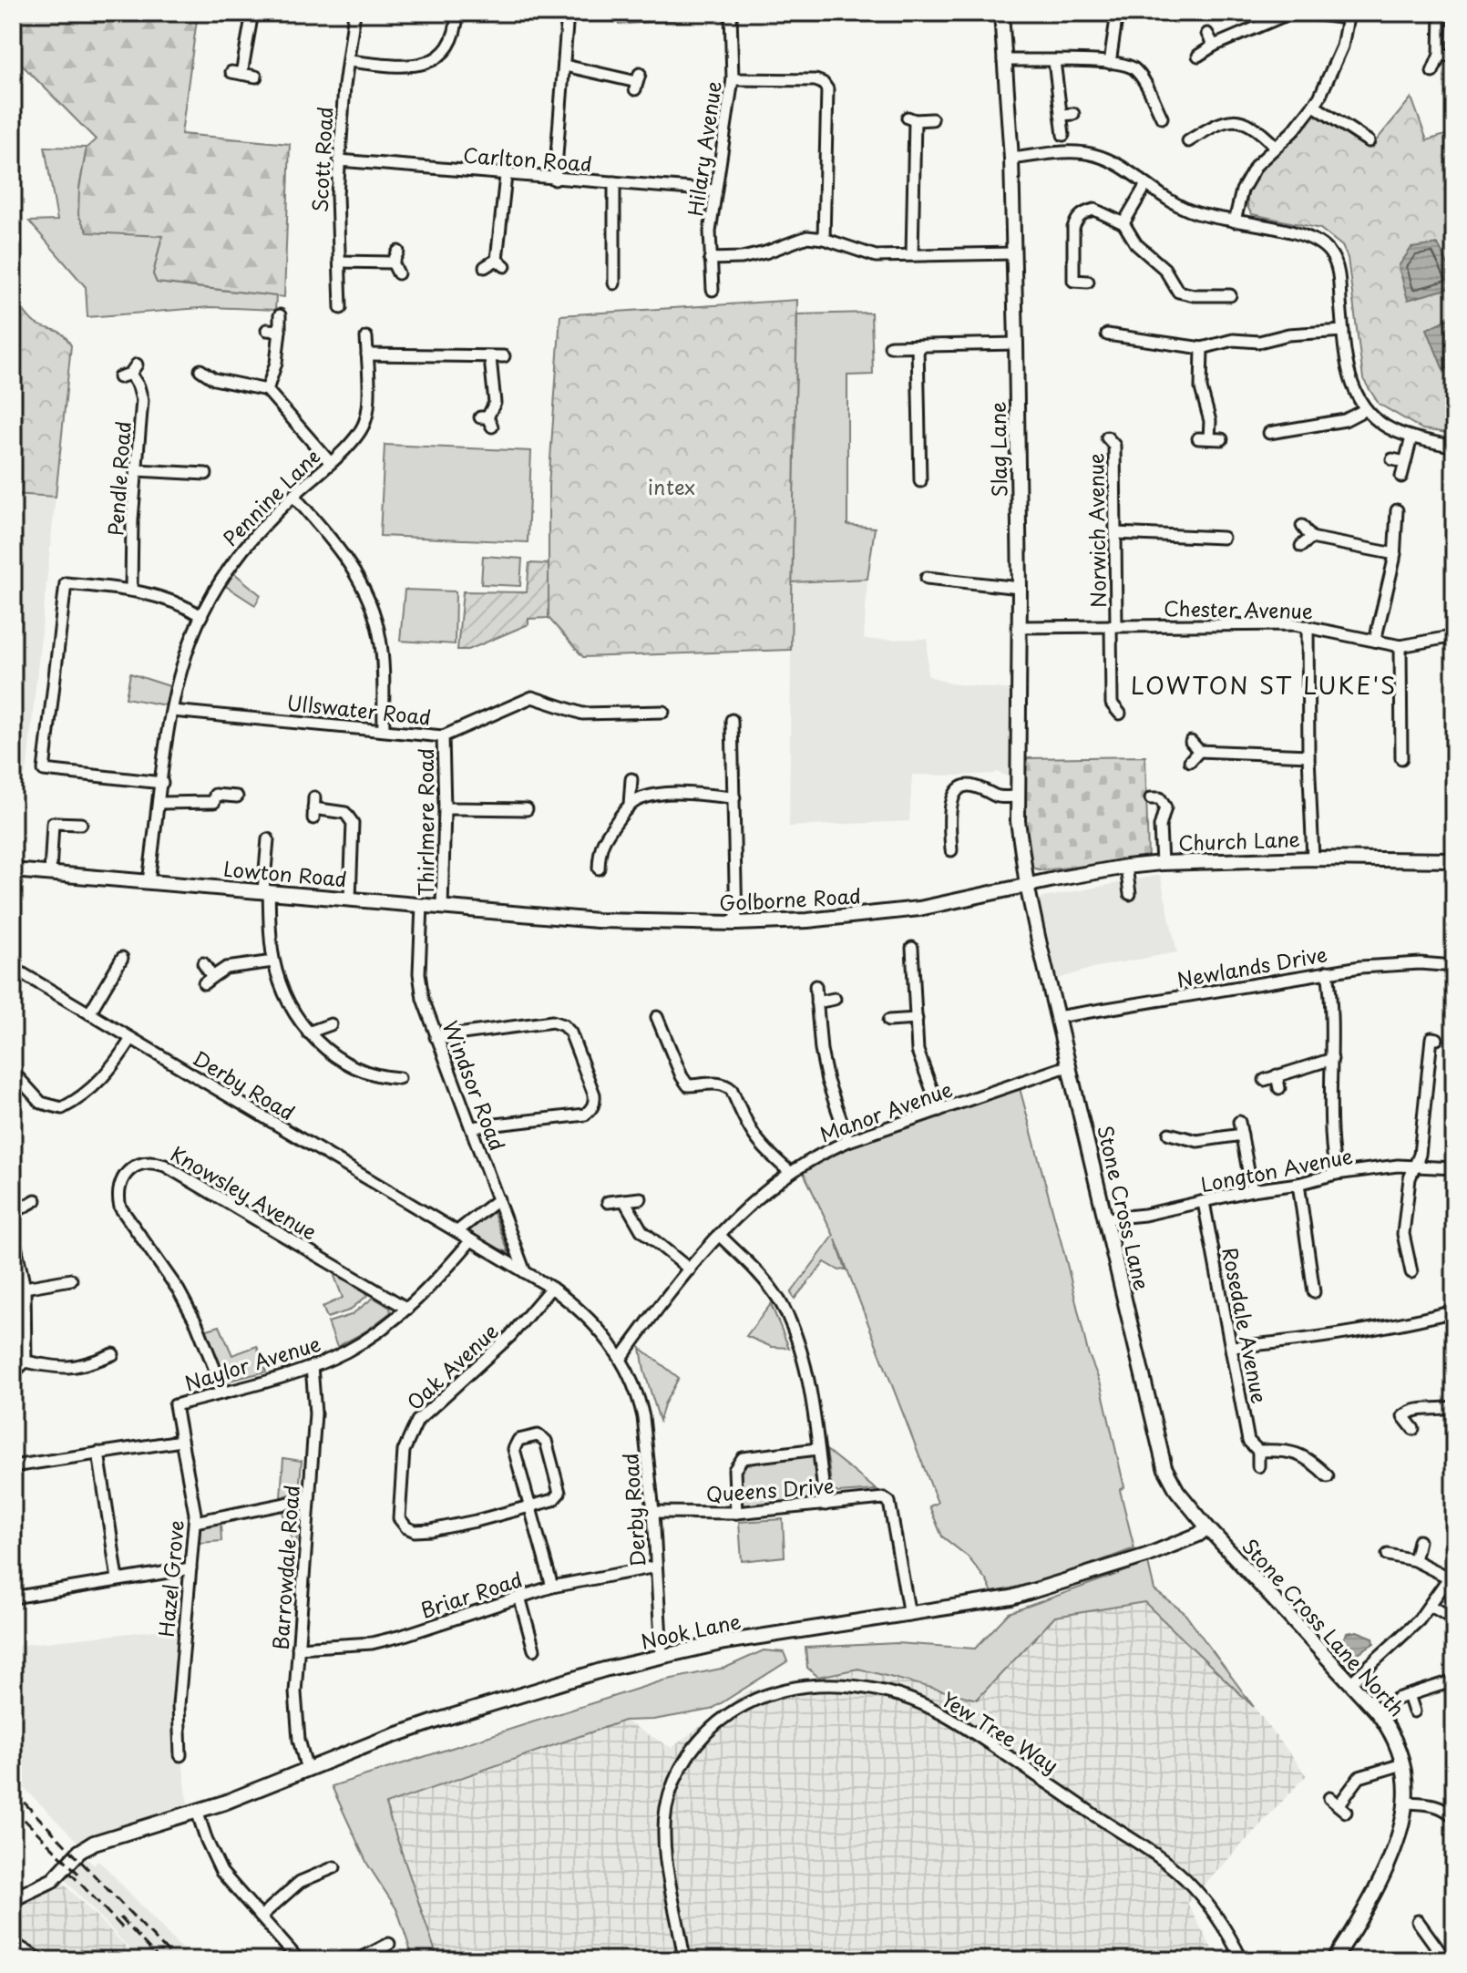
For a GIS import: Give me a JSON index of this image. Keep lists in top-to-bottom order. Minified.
{"streets":{"street":["Hilary Avenue","Carlton Road","Scott Road","Slag Lane","Pendle Road","Pennine Lane","Norwich Avenue","Chester Avenue","Ullswater Road","Thirlmere Road","Church Lane","Lowton Road","Golborne Road","Newlands Drive","Derby Road","Windsor Road","Manor Avenue","Longton Avenue","Knowsley Avenue","Stone Cross Lane","Rosedale Avenue","Naylor Avenue","Oak Avenue","Queens Drive","Barrowdale Road","Hazel Grove","Briar Road","Stone Cross Lane North","Nook Lane","Yew Tree Way"]},"crossings":[["Hilary Avenue","Carlton Road"],["Carlton Road","Scott Road"],["Slag Lane","Chester Avenue"],["Slag Lane","Church Lane"],["Slag Lane","Golborne Road"],["Slag Lane","Stone Cross Lane"],["Pennine Lane","Ullswater Road"],["Pennine Lane","Lowton Road"],["Norwich Avenue","Chester Avenue"],["Ullswater Road","Thirlmere Road"],["Thirlmere Road","Lowton Road"],["Church Lane","Golborne Road"],["Church Lane","Stone Cross Lane"],["Lowton Road","Golborne Road"],["Lowton Road","Windsor Road"],["Golborne Road","Stone Cross Lane"],["Newlands Drive","Stone Cross Lane"],["Derby Road","Windsor Road"],["Derby Road","Manor Avenue"],["Derby Road","Naylor Avenue"],["Derby Road","Oak Avenue"],["Derby Road","Queens Drive"],["Derby Road","Briar Road"],["Derby Road","Nook Lane"],["Manor Avenue","Stone Cross Lane"],["Longton Avenue","Stone Cross Lane"],["Longton Avenue","Rosedale Avenue"],["Knowsley Avenue","Naylor Avenue"],["Stone Cross Lane","Stone Cross Lane North"],["Stone Cross Lane","Nook Lane"],["Naylor Avenue","Barrowdale Road"],["Naylor Avenue","Hazel Grove"],["Queens Drive","Nook Lane"],["Barrowdale Road","Briar Road"],["Barrowdale Road","Nook Lane"],["Stone Cross Lane North","Nook Lane"]],"districts":["LOWTON ST LUKE'S"],"parks":["intex"]}
